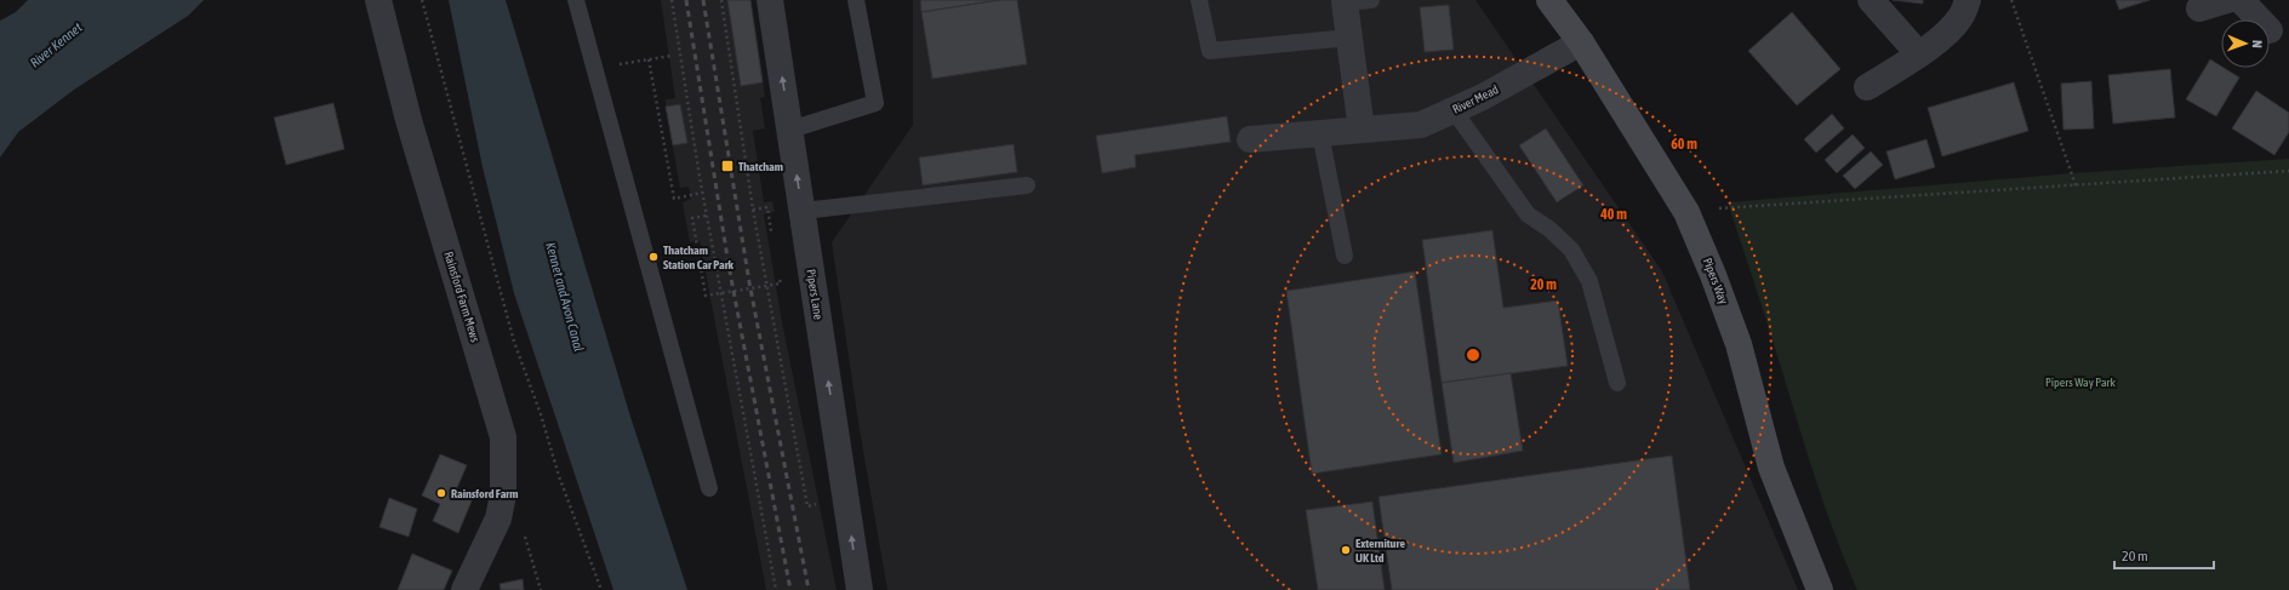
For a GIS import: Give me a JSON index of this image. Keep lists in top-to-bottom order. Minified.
{"streets":{"street":["River Mead","Pipers Way","Pipers Lane","Rainsford Farm Mews"]},"crossings":[["River Mead","Pipers Way"]],"one_way":["Pipers Lane"],"water":["River Kennet","Kennet and Avon Canal"],"parks":["Pipers Way Park"],"places":{"transit":["Thatcham"],"other":["Thatcham Station Car Park","Rainsford Farm","Externiture UK Ltd"]},"scale_bar":"20 m","north":"right","rings":["60 m","40 m","20 m"]}
